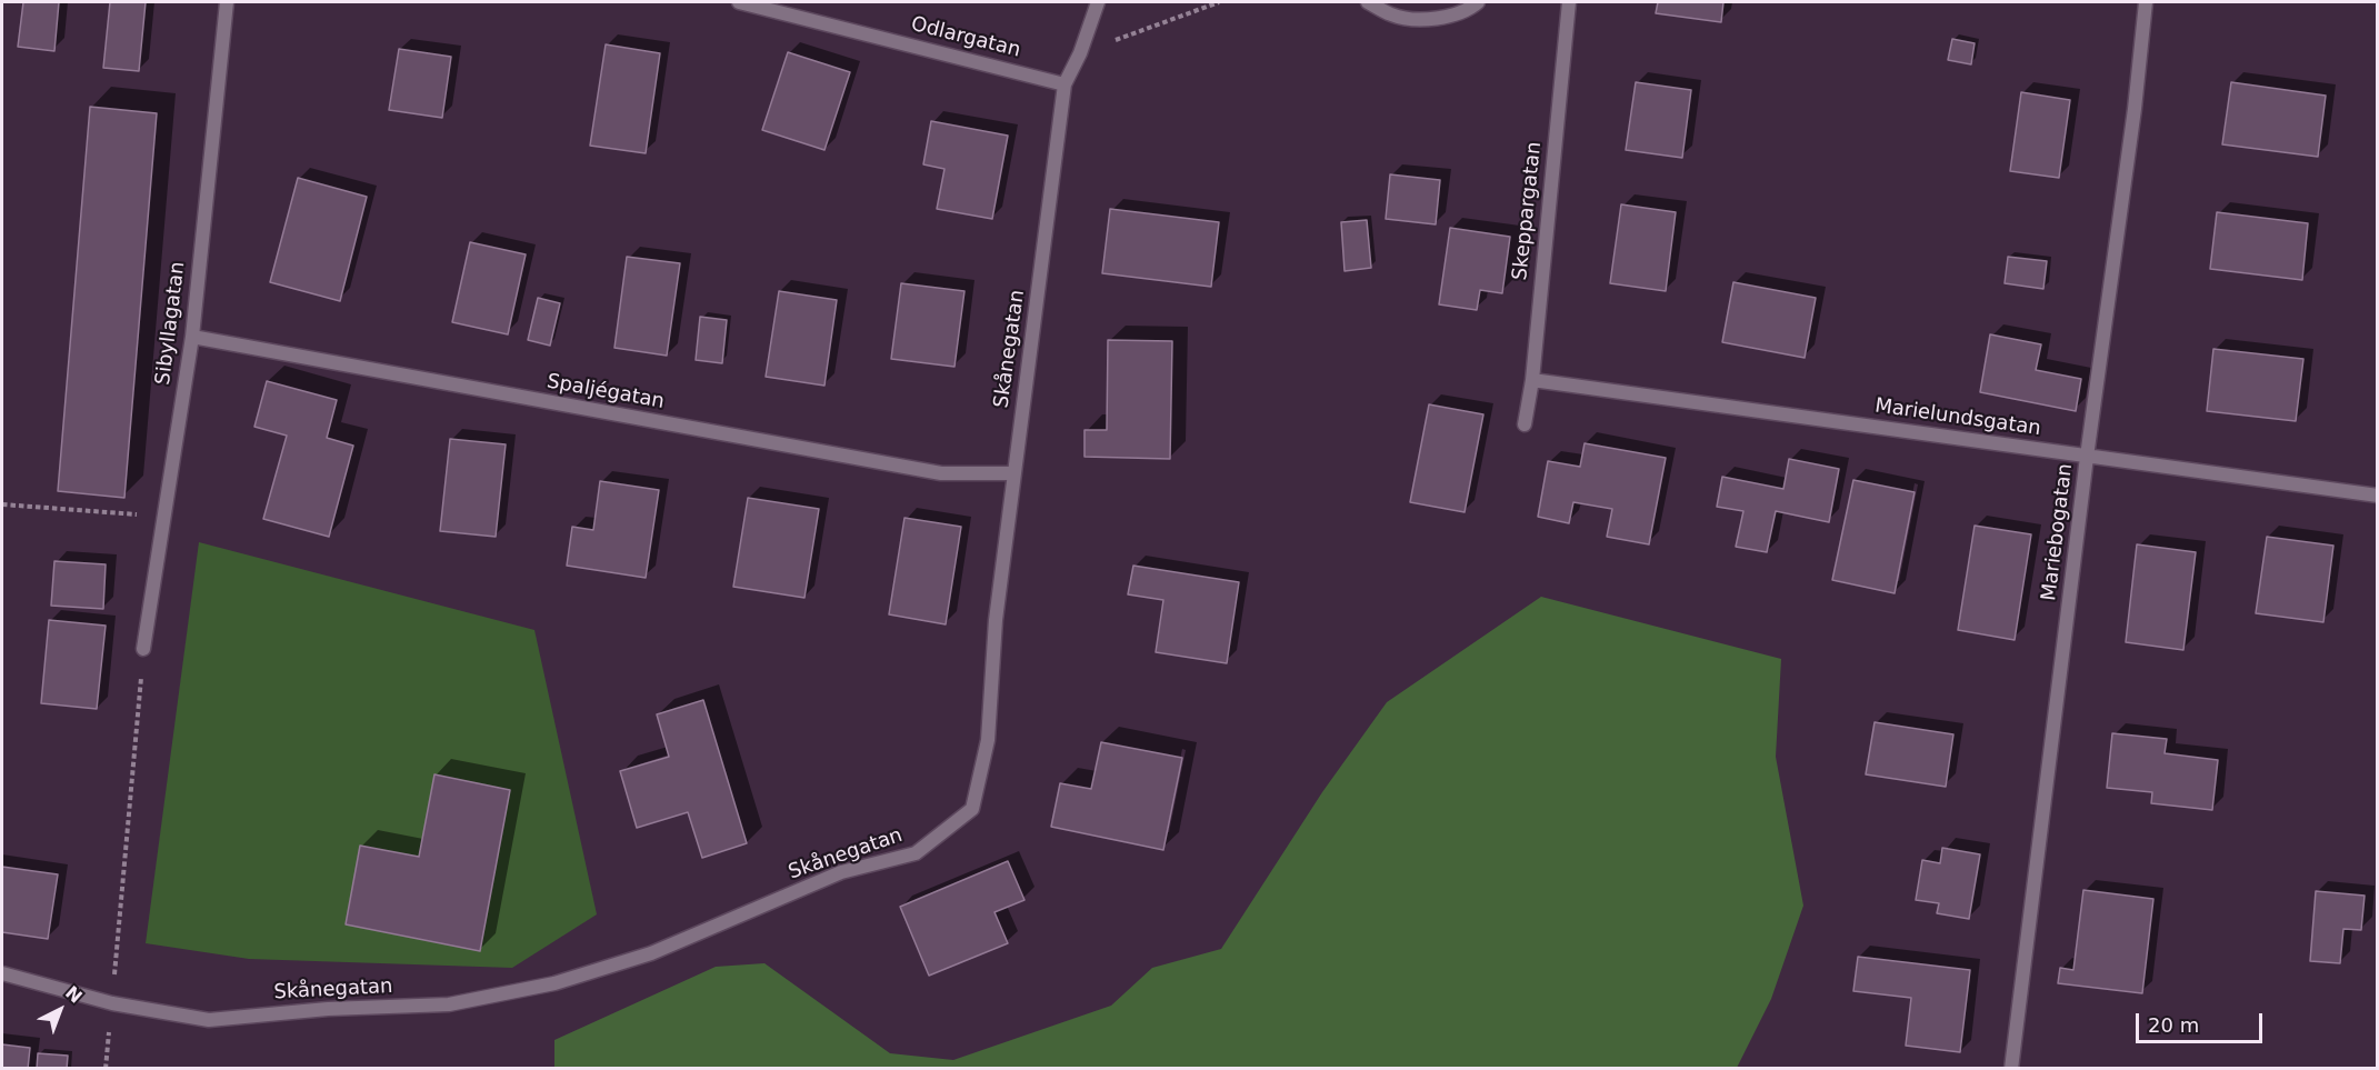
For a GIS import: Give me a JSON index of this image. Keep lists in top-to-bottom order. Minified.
{"streets":{"street":["Odlargatan","Skeppargatan","Sibyllagatan","Skånegatan","Spaljégatan","Marielundsgatan","Mariebogatan"]},"crossings":[["Odlargatan","Skånegatan"],["Skeppargatan","Marielundsgatan"],["Sibyllagatan","Spaljégatan"],["Skånegatan","Spaljégatan"],["Marielundsgatan","Mariebogatan"]],"scale_bar":"20 m","north":"top right"}
